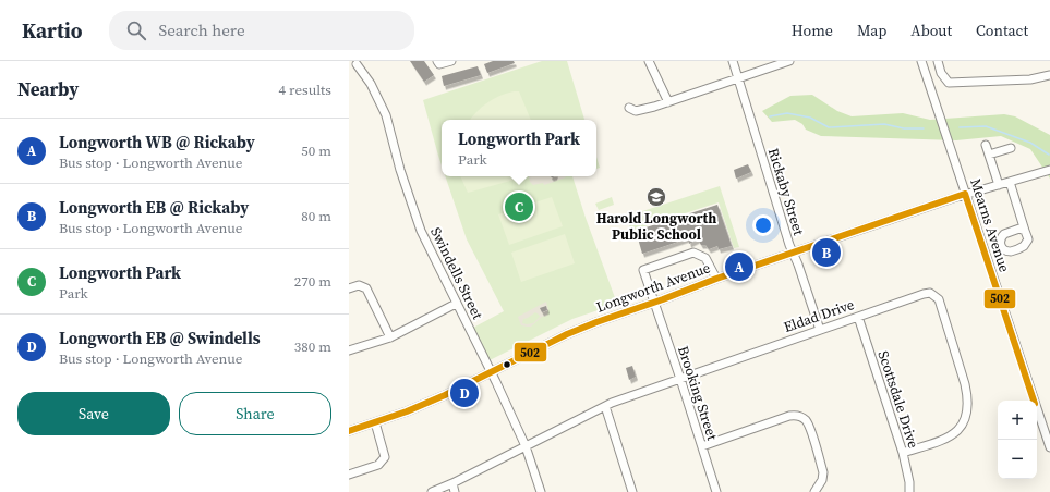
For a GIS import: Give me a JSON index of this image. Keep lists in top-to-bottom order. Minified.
{"streets":{"street":["Rickaby Street","Mearns Avenue","Swindells Street","Longworth Avenue","Eldad Drive","Brooking Street","Scottsdale Drive"]},"crossings":[["Rickaby Street","Longworth Avenue"],["Rickaby Street","Eldad Drive"],["Mearns Avenue","Longworth Avenue"],["Swindells Street","Longworth Avenue"],["Swindells Street","Eldad Drive"],["Longworth Avenue","Brooking Street"],["Eldad Drive","Brooking Street"],["Eldad Drive","Scottsdale Drive"]],"places":{"school or university":["Harold Longworth Public School"]},"lines":["transit line 502"],"page":{"header":"Kartio","search":"Search here","nav":["Home","Map","About","Contact"],"heading":["Nearby","4 results"],"list":[{"mark":"A","name":"Longworth WB @ Rickaby","note":"Bus stop · Longworth Avenue","value":"50 m"},{"mark":"B","name":"Longworth EB @ Rickaby","note":"Bus stop · Longworth Avenue","value":"80 m"},{"mark":"C","name":"Longworth Park","note":"Park","value":"270 m"},{"mark":"D","name":"Longworth EB @ Swindells","note":"Bus stop · Longworth Avenue","value":"380 m"}],"popup":["Longworth Park","Park"],"pins":["C","B","A","D"],"buttons":["Save","Share"],"map_buttons":["+","−"]}}
